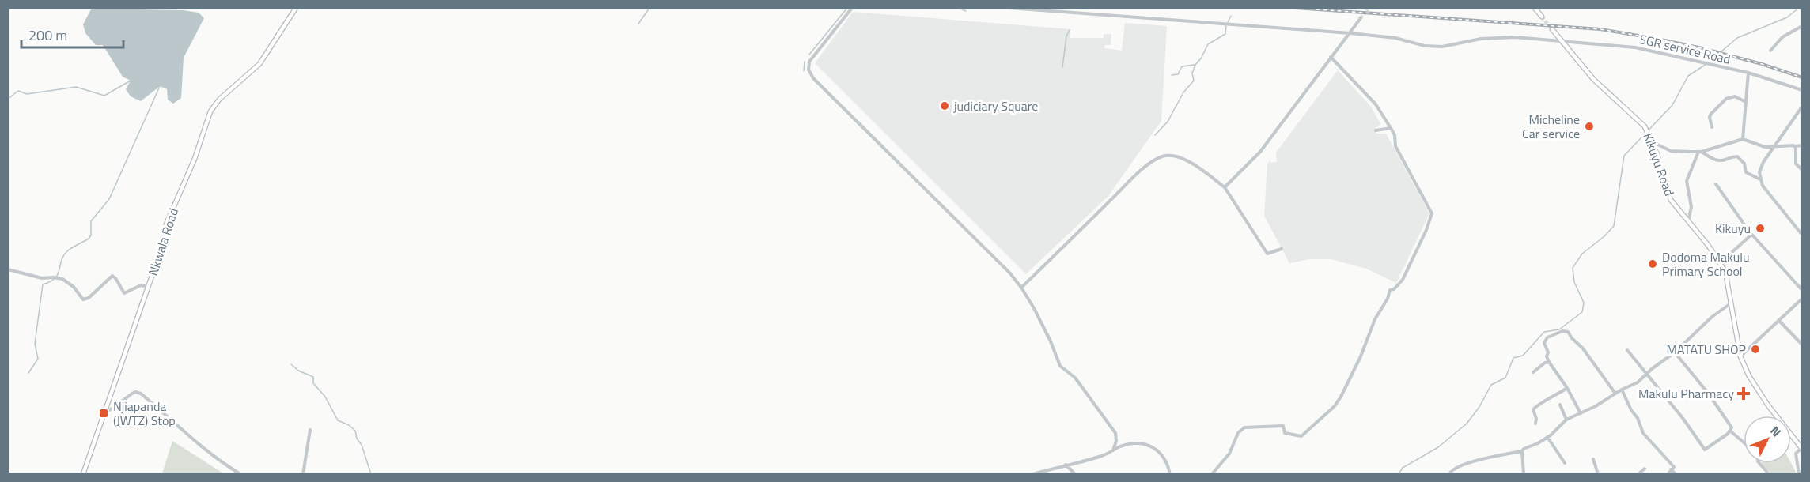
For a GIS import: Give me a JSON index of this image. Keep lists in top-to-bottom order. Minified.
{"streets":{"street":["SGR service Road","Kikuyu Road","Nkwala Road"]},"crossings":[["SGR service Road","Kikuyu Road"]],"places":{"other":["judiciary Square","Micheline Car service","Kikuyu","Dodoma Makulu Primary School","MATATU SHOP"],"health":["Makulu Pharmacy"],"transit":["Njiapanda (JWTZ) Stop"]},"scale_bar":"200 m","north":"top right"}
